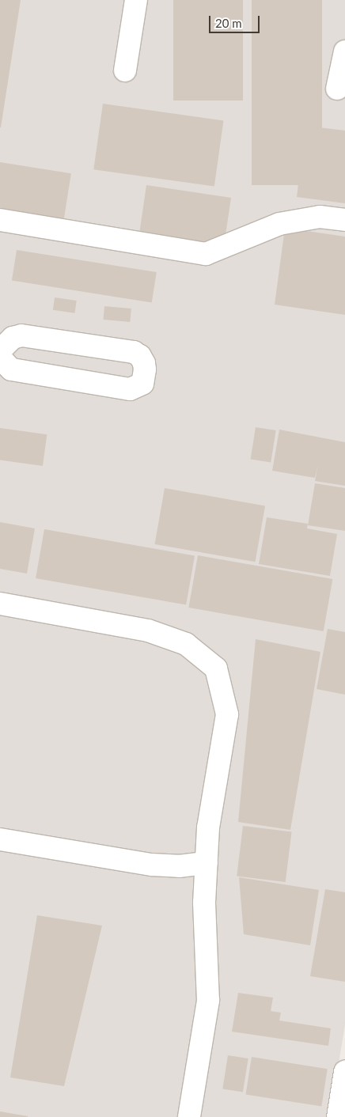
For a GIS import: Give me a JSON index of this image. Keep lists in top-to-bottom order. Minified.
{"scale_bar":"20 m"}
